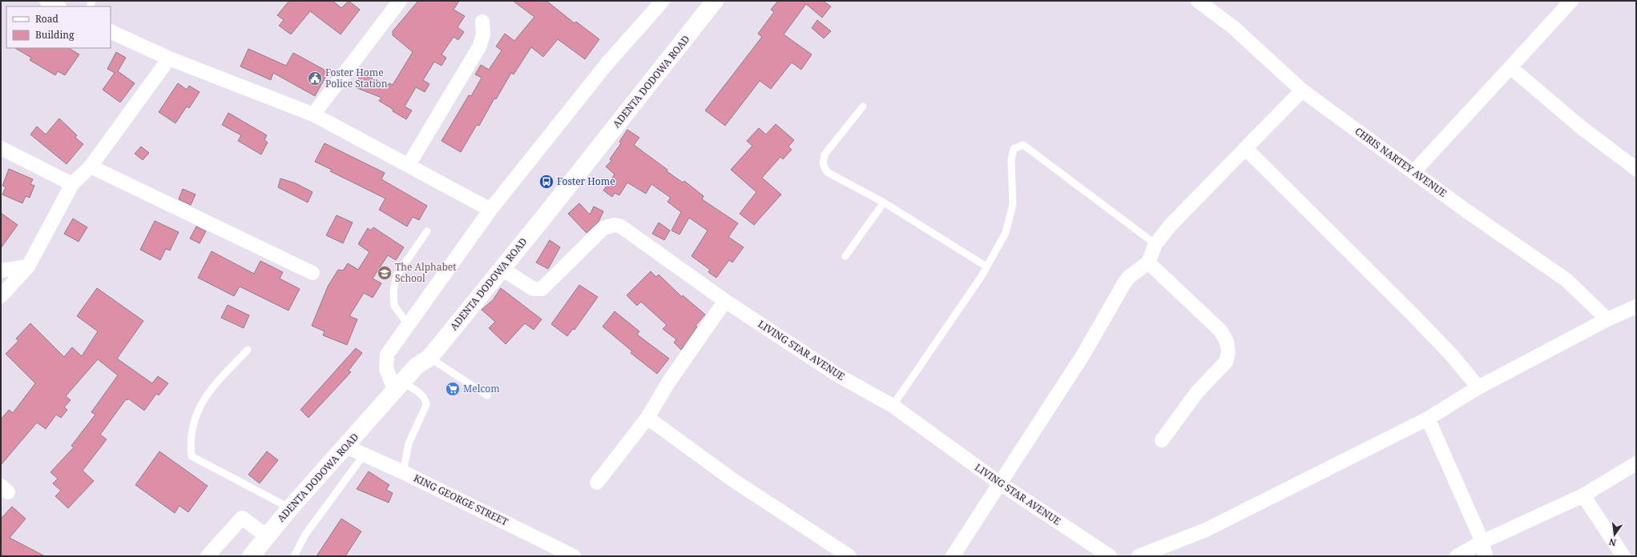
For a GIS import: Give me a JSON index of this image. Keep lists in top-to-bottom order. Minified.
{"streets":{"main road":["ADENTA DODOWA ROAD"],"street":["CHRIS NARTEY AVENUE","LIVING STAR AVENUE","KING GEORGE STREET"]},"crossings":[["ADENTA DODOWA ROAD","LIVING STAR AVENUE"],["ADENTA DODOWA ROAD","KING GEORGE STREET"]],"places":{"public building":["Foster Home Police Station"],"bus stop":["Foster Home"],"school or university":["The Alphabet School"],"supermarket":["Melcom"]},"legend":["Road","Building"],"north":"bottom"}
